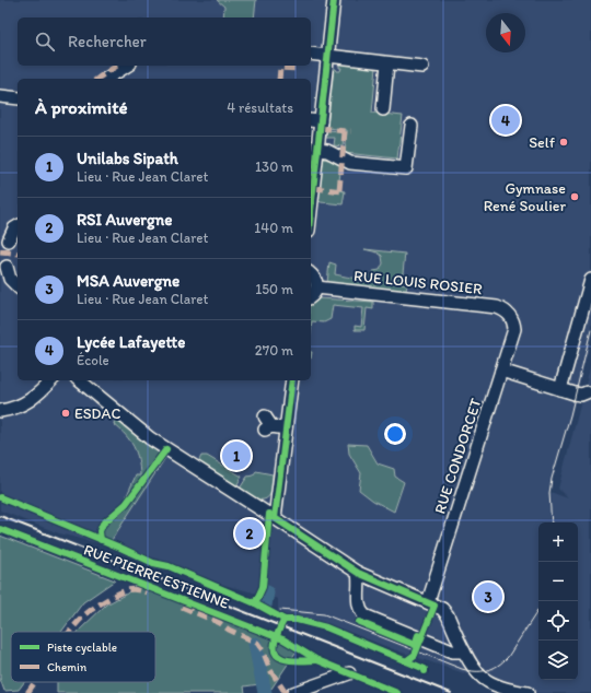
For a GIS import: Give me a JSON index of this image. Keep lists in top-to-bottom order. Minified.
{"streets":{"street":["RUE LOUIS ROSIER","RUE CONDORCET"],"cycle path":["RUE PIERRE ESTIENNE"]},"crossings":[["RUE LOUIS ROSIER","RUE CONDORCET"]],"places":["Self","Gymnase René Soulier","ESDAC"],"legend":["Piste cyclable","Chemin"],"north":"bottom","page":{"search":"Rechercher","heading":["À proximité","4 résultats"],"pins":["4","1","2","3"],"list":[{"mark":"1","name":"Unilabs Sipath","note":"Lieu · Rue Jean Claret","value":"130 m"},{"mark":"2","name":"RSI Auvergne","note":"Lieu · Rue Jean Claret","value":"140 m"},{"mark":"3","name":"MSA Auvergne","note":"Lieu · Rue Jean Claret","value":"150 m"},{"mark":"4","name":"Lycée Lafayette","note":"École","value":"270 m"}],"map_buttons":["+","−"]}}
